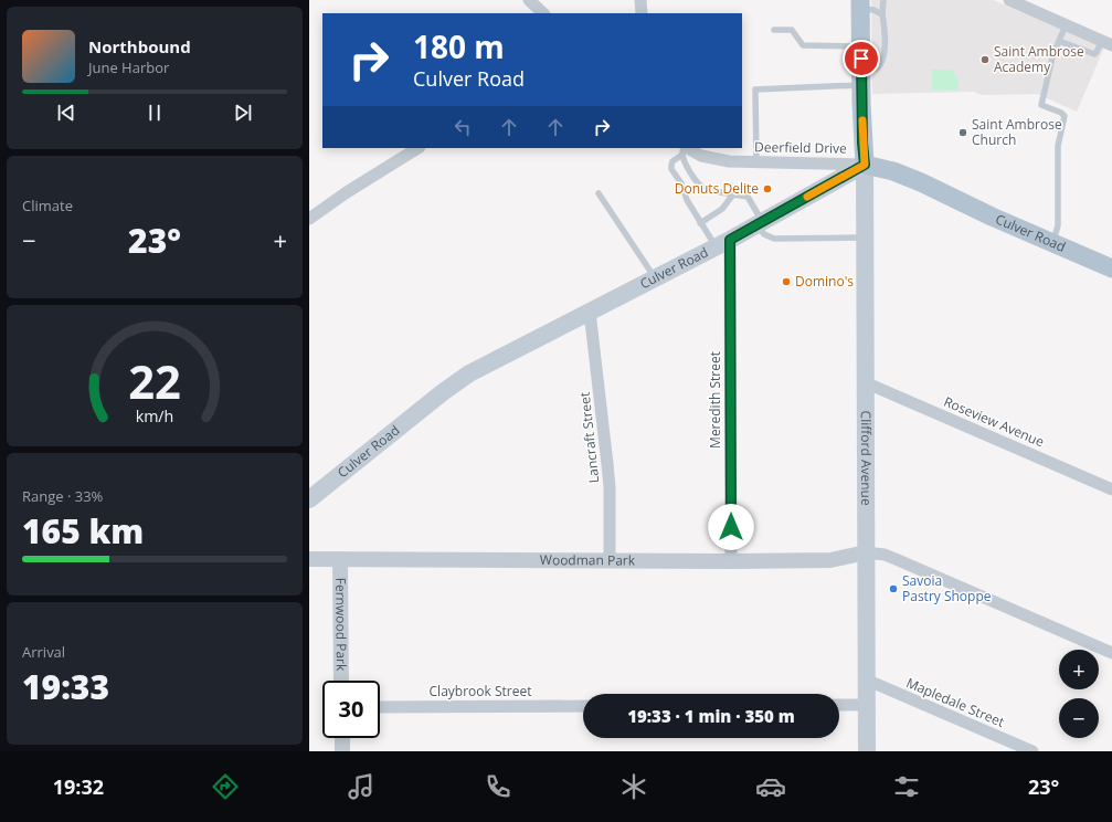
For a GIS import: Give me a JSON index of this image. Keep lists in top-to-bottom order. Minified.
{"streets":{"main road":["Culver Road","Clifford Avenue"],"street":["Deerfield Drive","Meredith Street","Roseview Avenue","Lancraft Street","Woodman Park","Fernwood Park","Claybrook Street","Mapledale Street"]},"crossings":[["Deerfield Drive","Culver Road"],["Deerfield Drive","Clifford Avenue"],["Culver Road","Meredith Street"],["Culver Road","Lancraft Street"],["Culver Road","Clifford Avenue"],["Meredith Street","Woodman Park"],["Roseview Avenue","Clifford Avenue"],["Lancraft Street","Woodman Park"],["Clifford Avenue","Woodman Park"],["Clifford Avenue","Mapledale Street"],["Woodman Park","Fernwood Park"]],"places":["Saint Ambrose Academy","Saint Ambrose Church","Donuts Delite","Domino's","Savoia Pastry Shoppe"],"page":{"turn":["180 m","Culver Road"],"song":["Northbound","June Harbor"],"tile":["Climate",["Range · 33%","165 km"],["Arrival","19:33"]],"heat":["−","23°","+"],"map_buttons":["+","−"],"limit":"30","trip":"19:33 · 1 min · 350 m","tabs":["19:32","23°"],"gauge":["22","km/h"]}}
